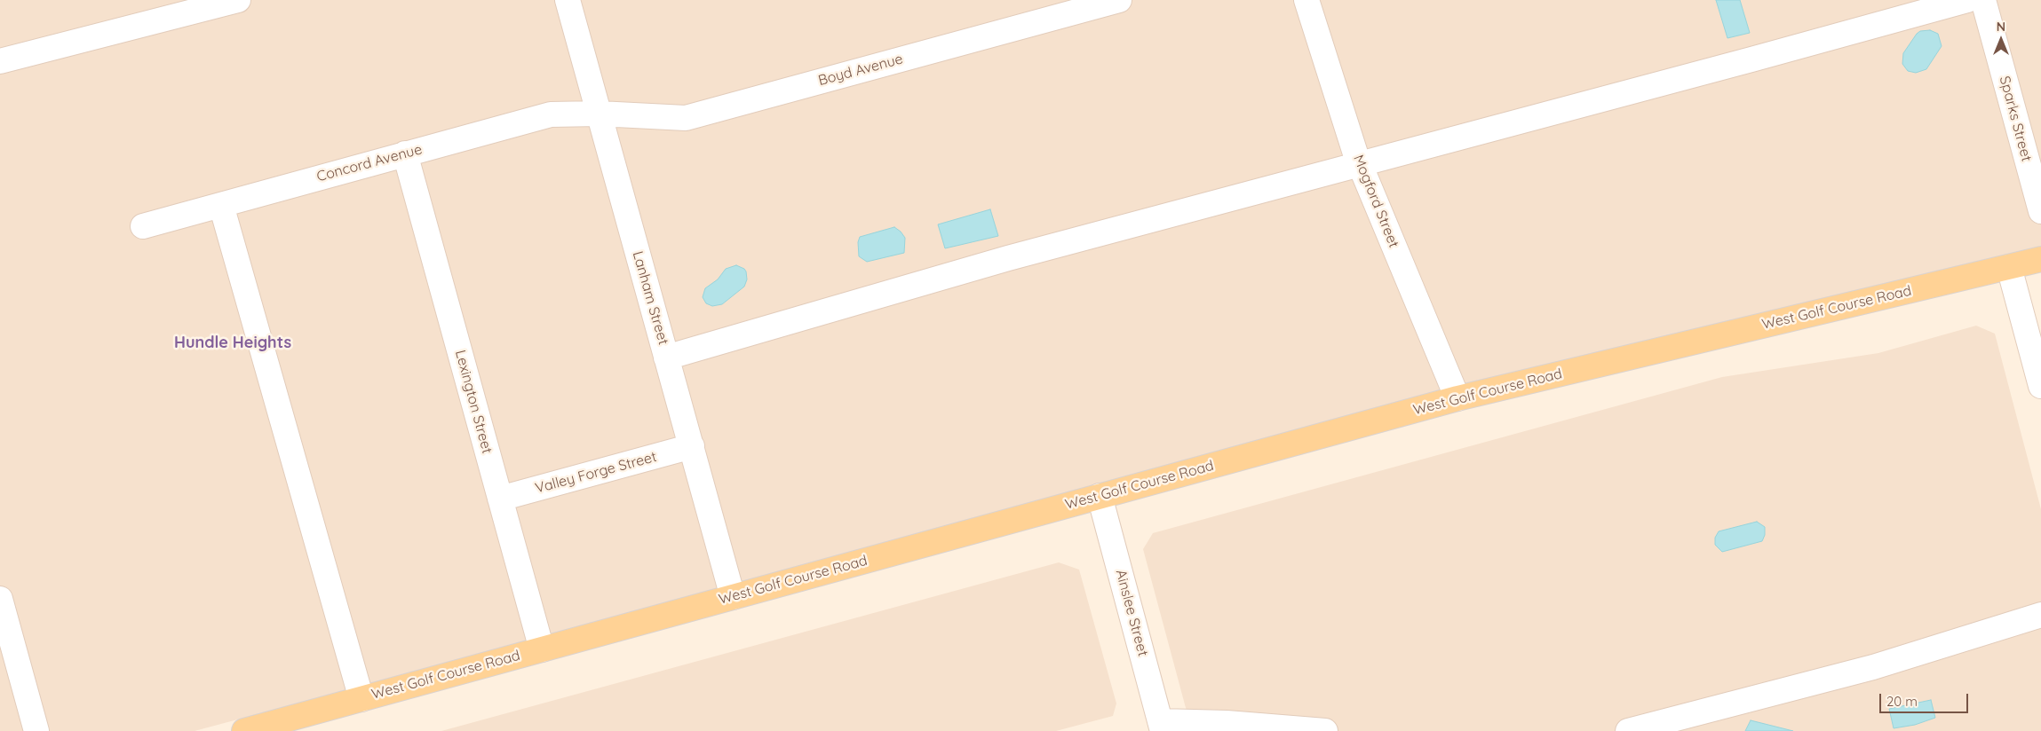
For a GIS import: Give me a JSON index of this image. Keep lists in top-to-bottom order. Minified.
{"streets":{"main road":["West Golf Course Road"],"street":["Boyd Avenue","Sparks Street","Concord Avenue","Mogford Street","Lanham Street","Lexington Street","Valley Forge Street","Ainslee Street"]},"crossings":[["Boyd Avenue","Concord Avenue"],["Boyd Avenue","Lanham Street"],["Concord Avenue","Lanham Street"],["Concord Avenue","Lexington Street"],["Mogford Street","West Golf Course Road"],["Lanham Street","West Golf Course Road"],["Lanham Street","Valley Forge Street"],["West Golf Course Road","Lexington Street"],["West Golf Course Road","Ainslee Street"],["Lexington Street","Valley Forge Street"]],"districts":["Hundle Heights"],"scale_bar":"20 m","north":"top"}
